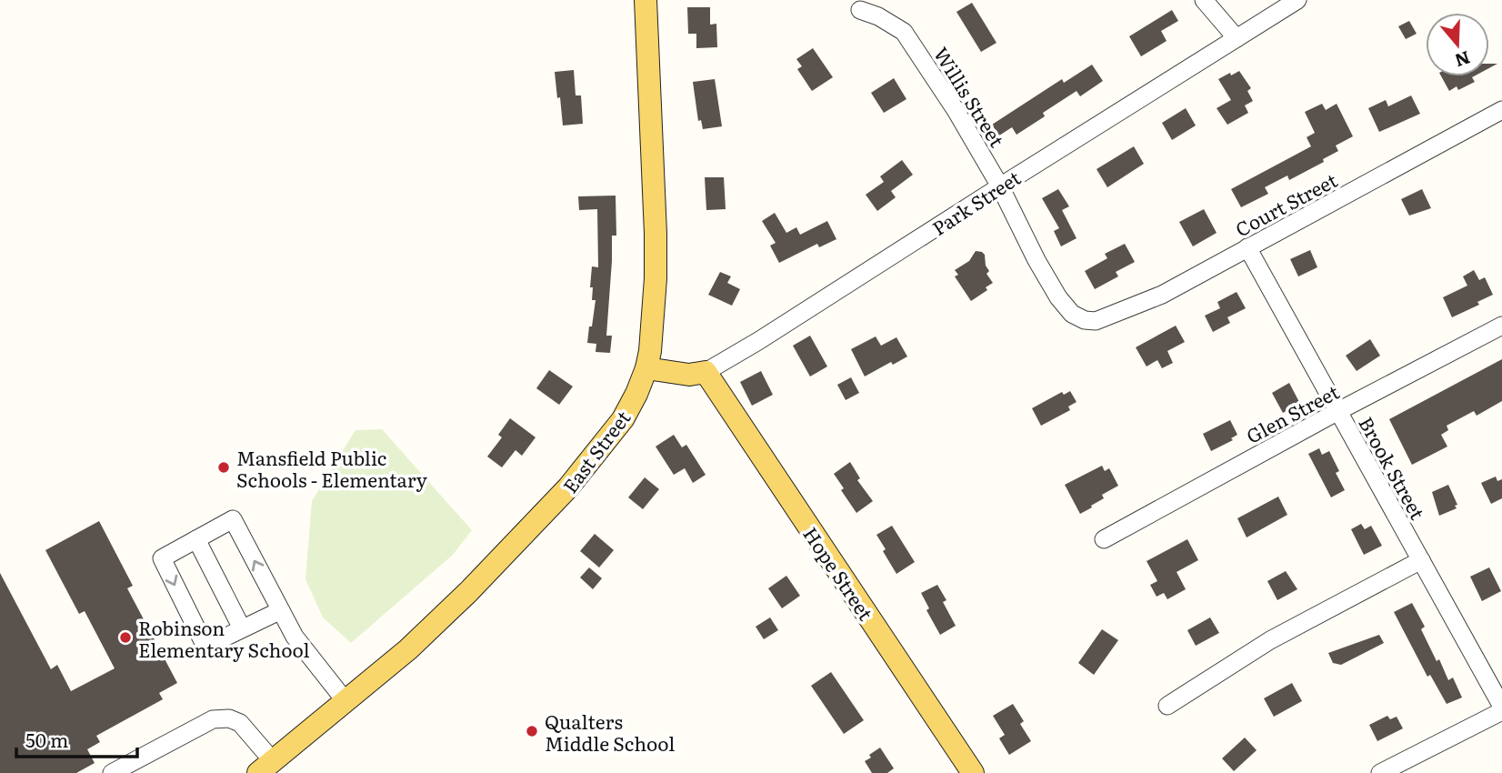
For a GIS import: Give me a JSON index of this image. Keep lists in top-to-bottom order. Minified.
{"streets":{"main road":["East Street","Hope Street"],"street":["Willis Street","Park Street","Court Street","Glen Street","Brook Street"]},"crossings":[["Willis Street","Park Street"],["Willis Street","Court Street"],["Park Street","Hope Street"],["Court Street","Brook Street"],["Glen Street","Brook Street"]],"places":["Mansfield Public Schools - Elementary","Robinson Elementary School","Qualters Middle School"],"scale_bar":"50 m","north":"bottom"}
